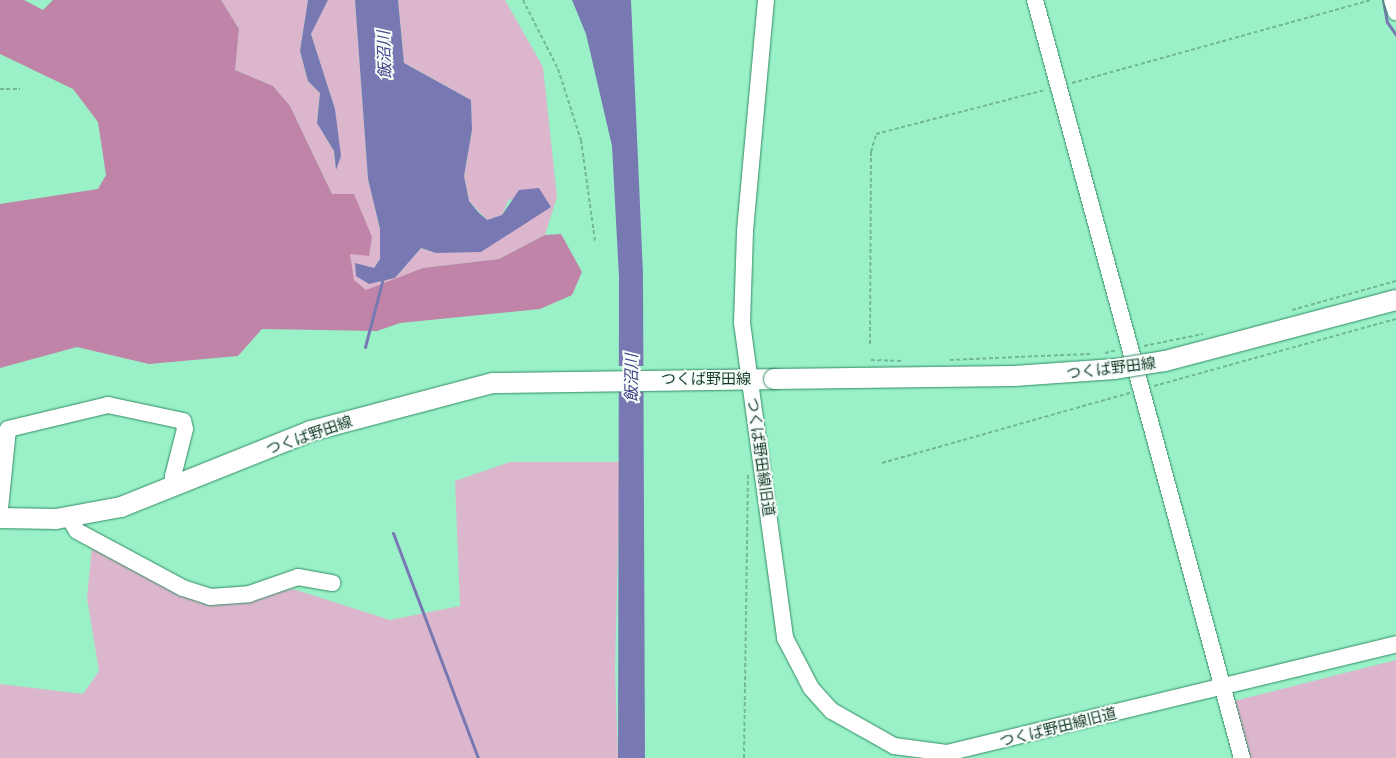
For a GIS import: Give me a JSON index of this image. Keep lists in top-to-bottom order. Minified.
{"streets":{"main road":["つくば野田線"],"street":["つくば野田線旧道"]},"crossings":[["つくば野田線","つくば野田線旧道"]],"water":["飯沼川"]}
